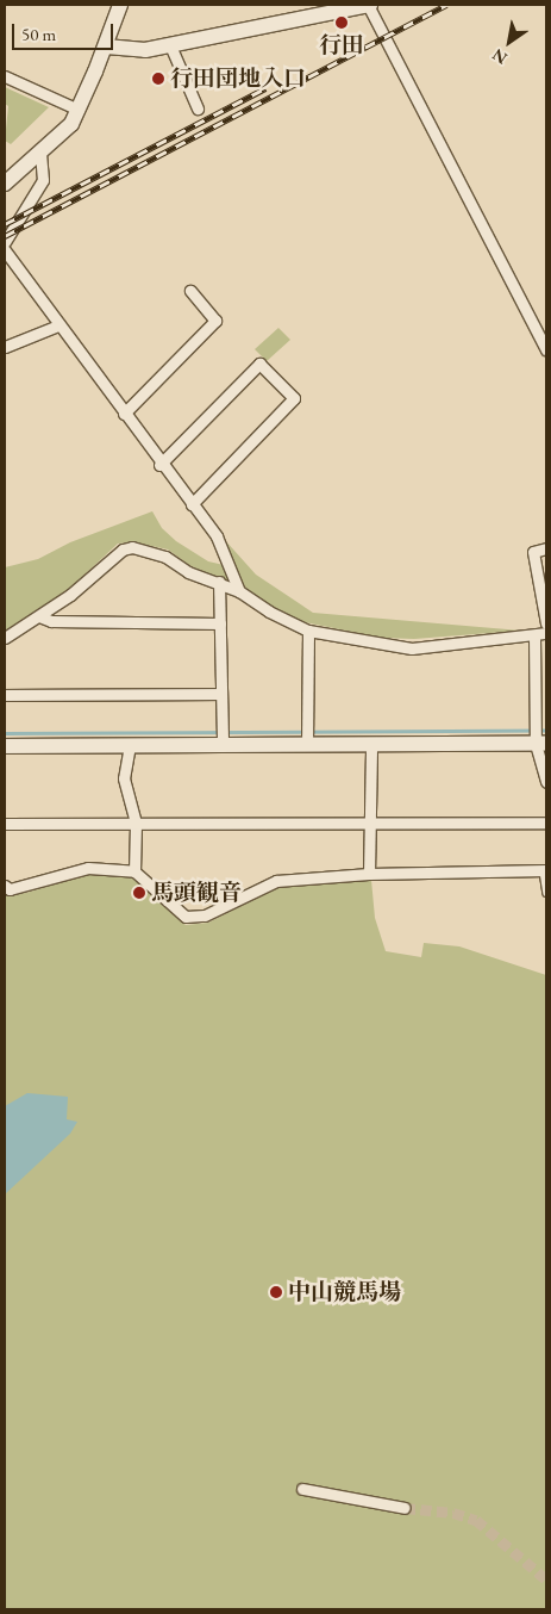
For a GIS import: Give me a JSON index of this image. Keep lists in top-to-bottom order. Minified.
{"places":["行田","行田団地入口","馬頭観音","中山競馬場"],"scale_bar":"50 m","north":"bottom left"}
